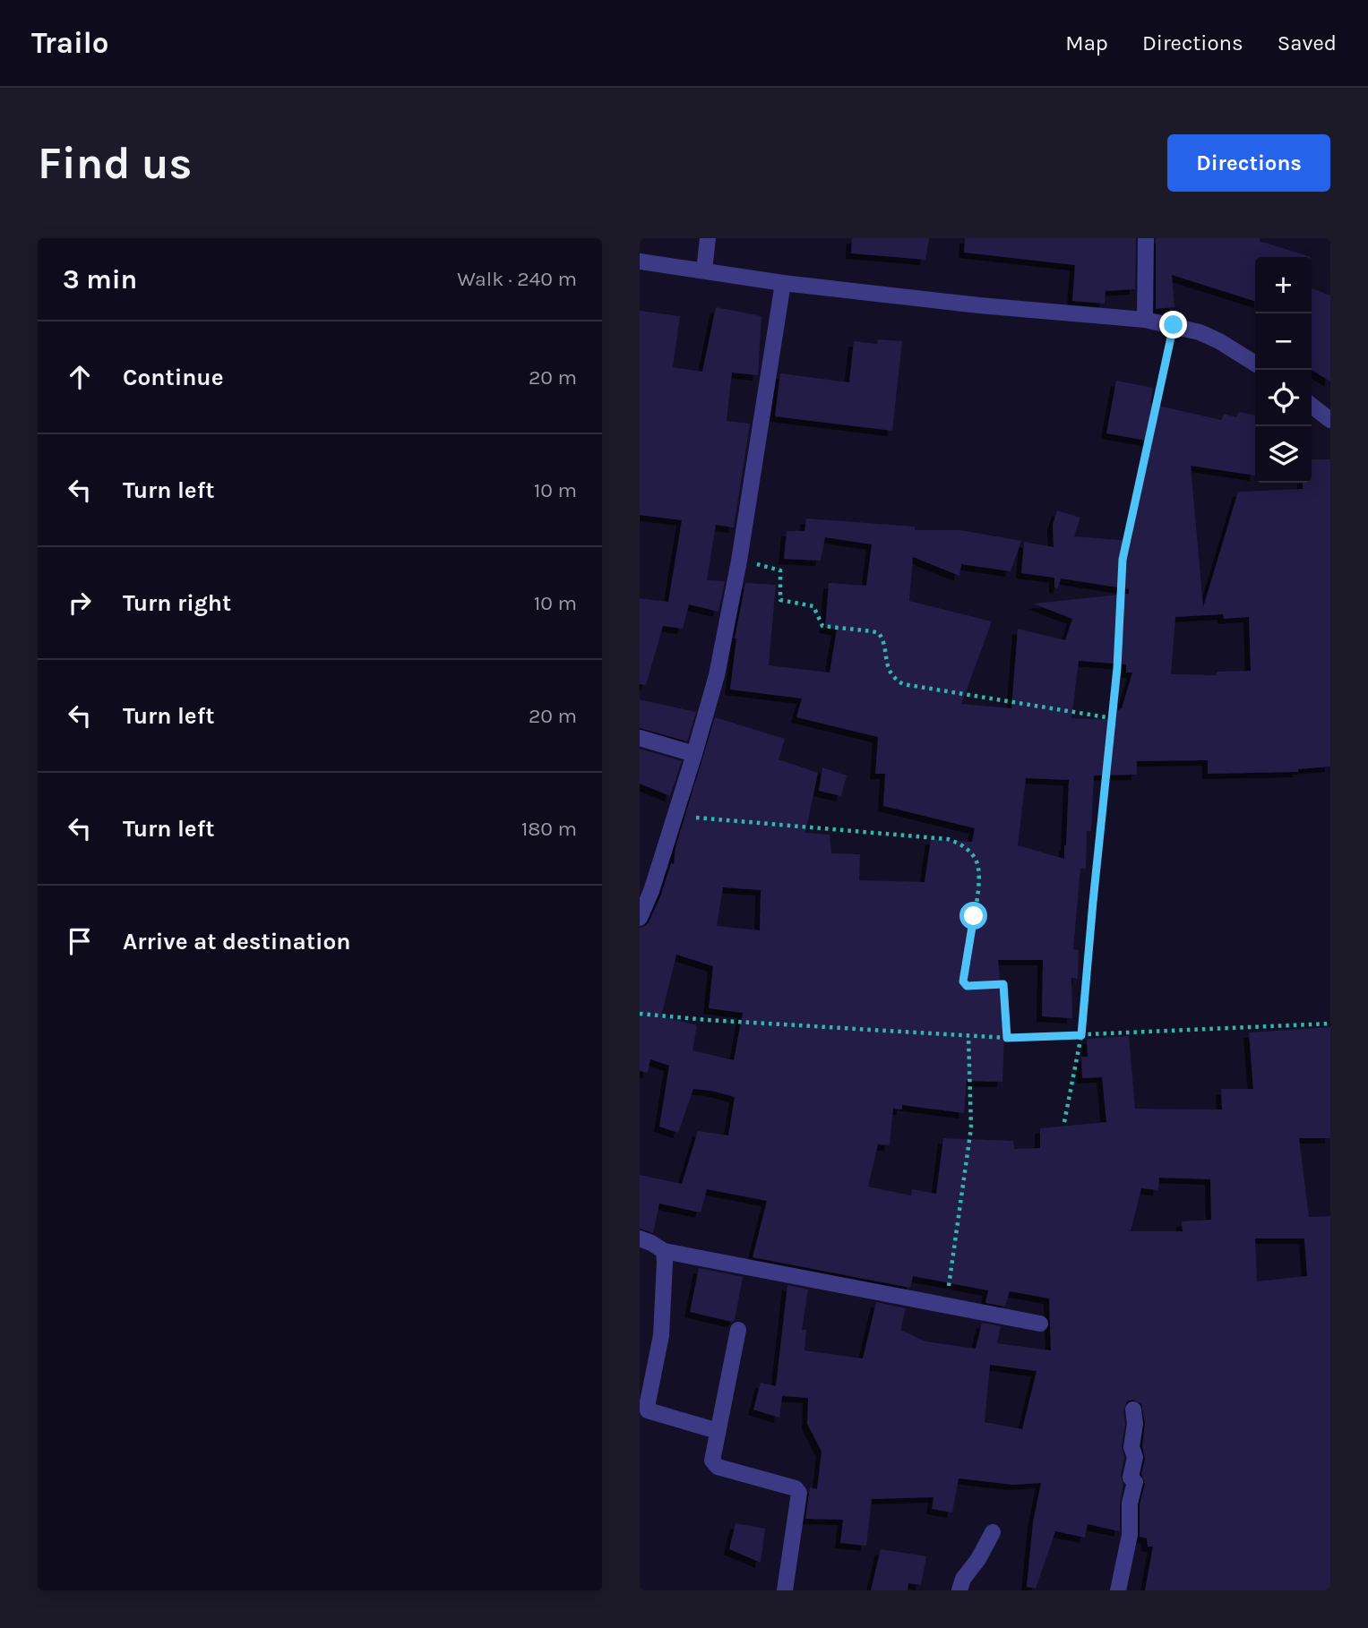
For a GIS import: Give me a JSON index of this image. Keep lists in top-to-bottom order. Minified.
{"page":{"header":"Trailo","nav":["Map","Directions","Saved"],"buttons":"Directions","title":"Find us","heading":["3 min","Walk · 240 m"],"map_buttons":["+","−"],"list":[["Continue","20 m"],["Turn left","10 m"],["Turn right","10 m"],["Turn left","20 m"],["Turn left","180 m"],"Arrive at destination"]}}
